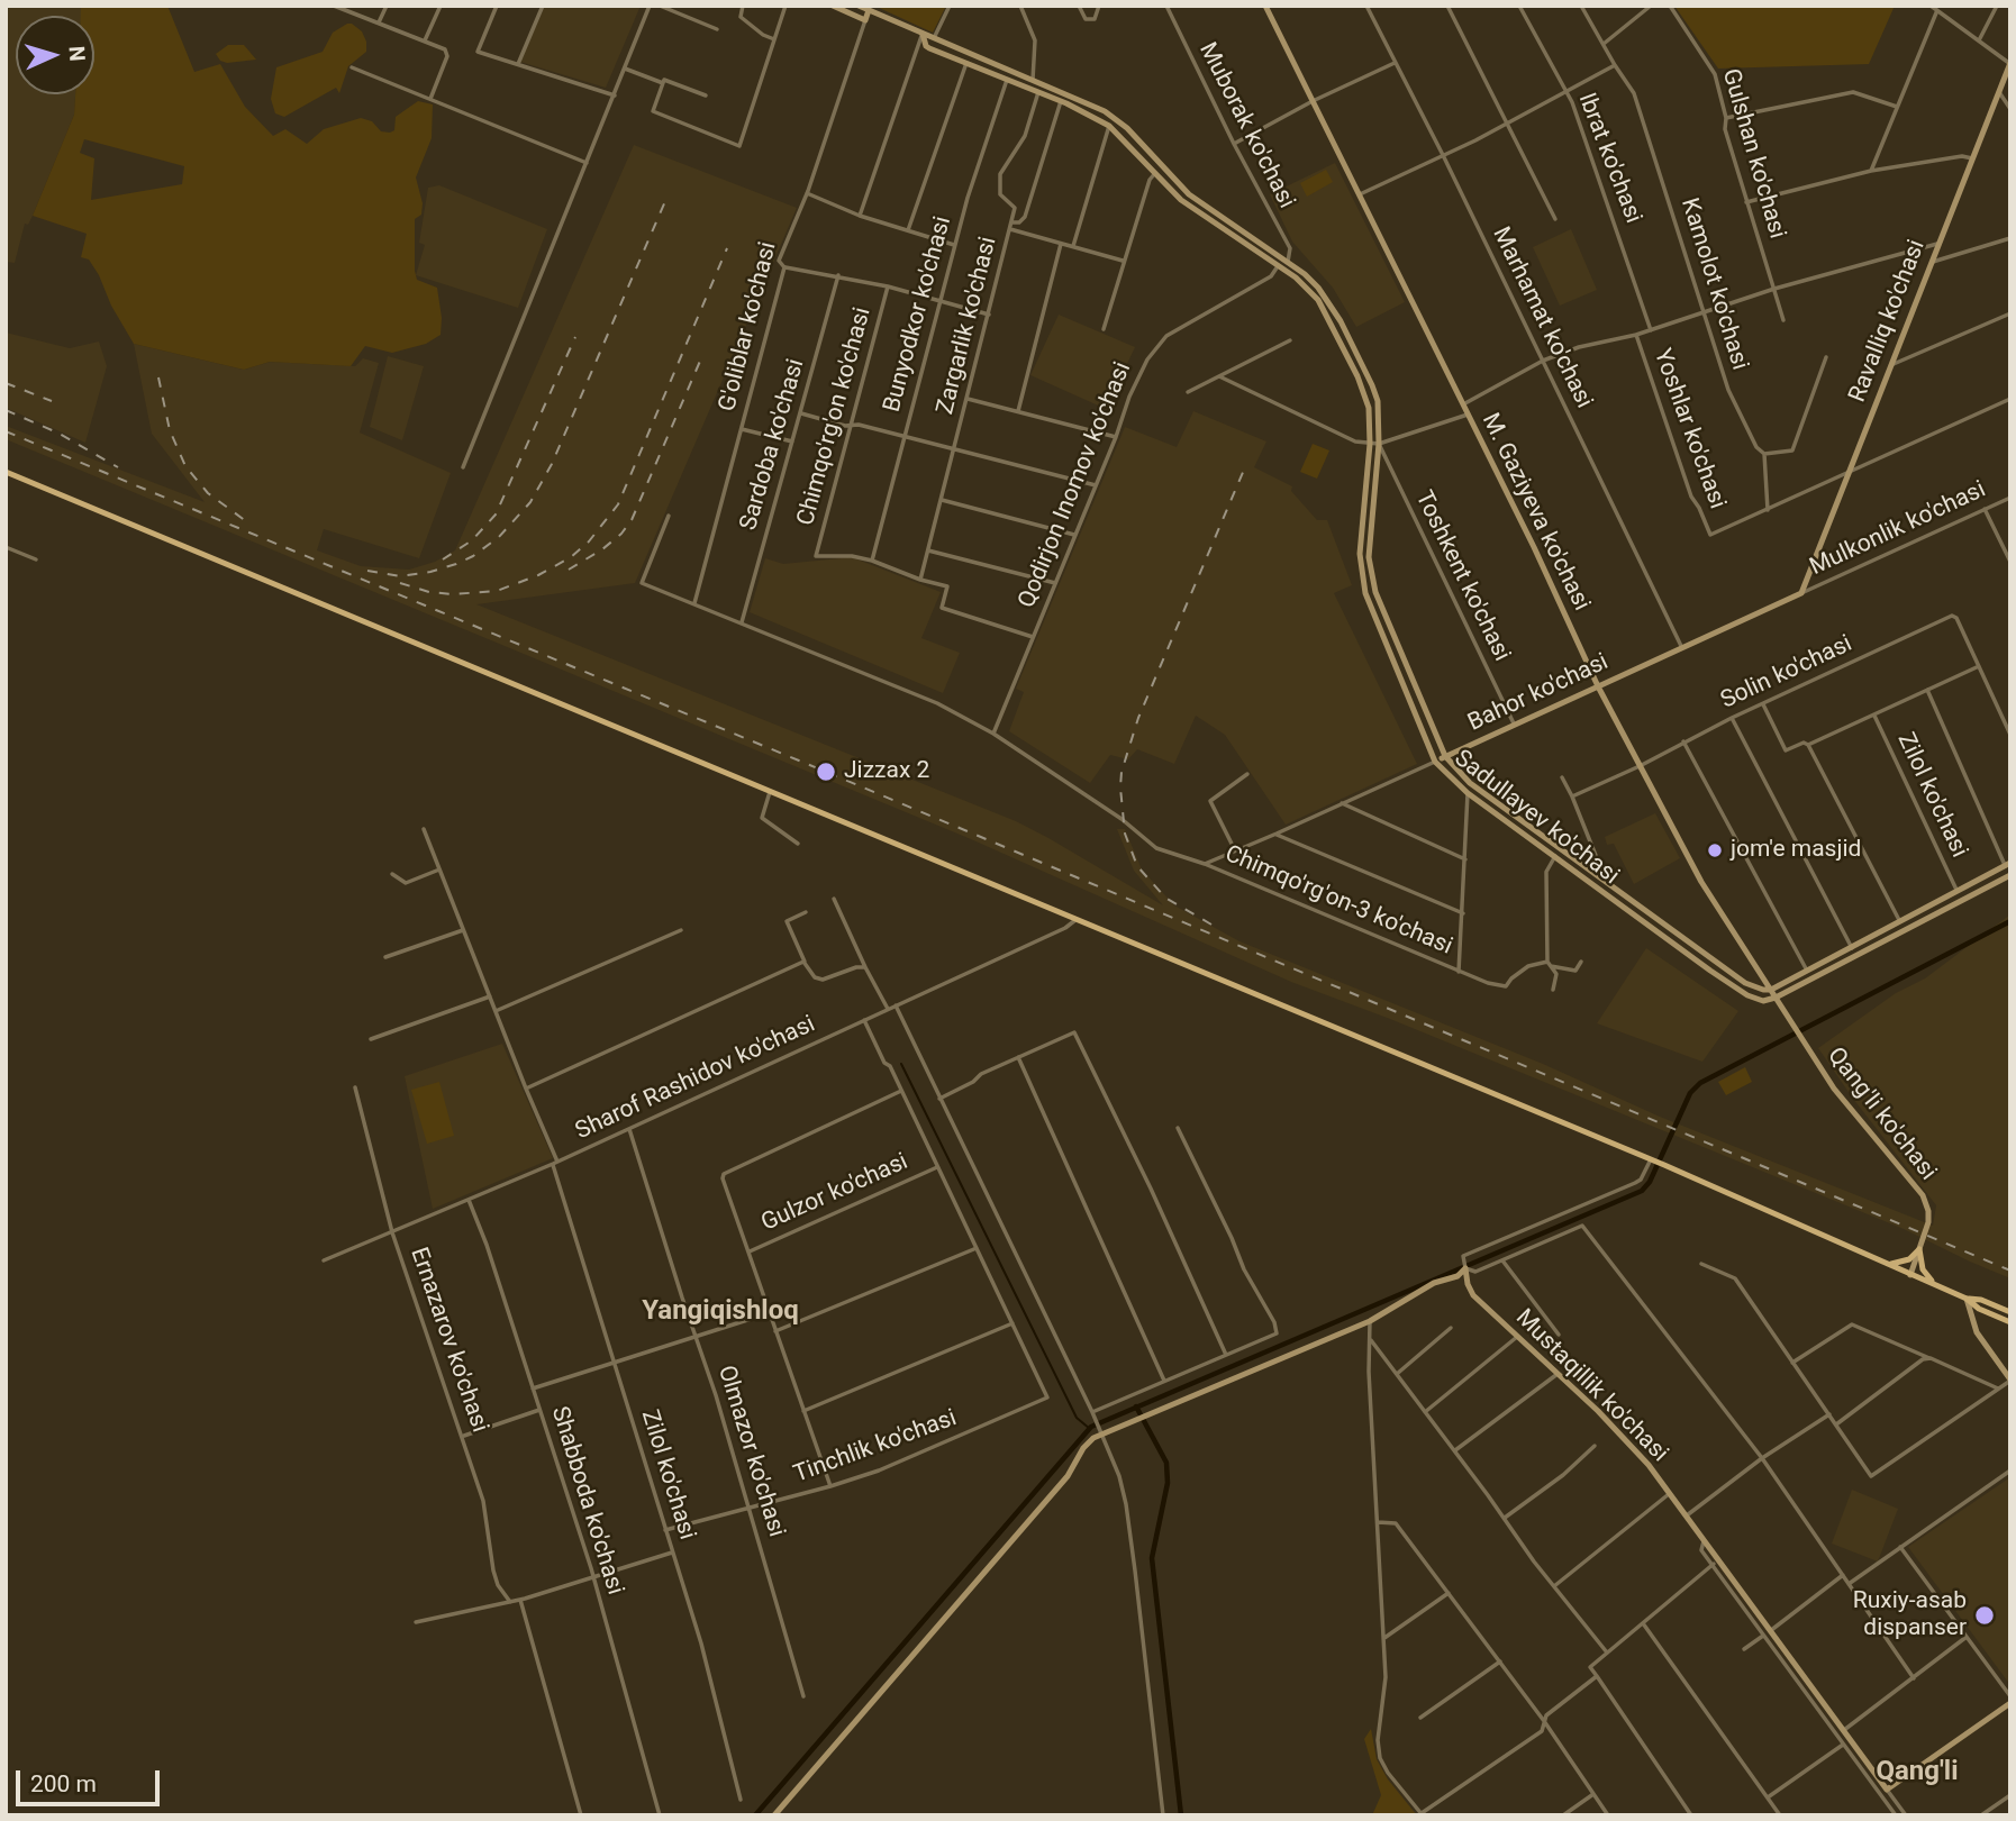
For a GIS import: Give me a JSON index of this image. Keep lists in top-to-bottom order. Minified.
{"streets":{"street":["Muborak ko'chasi","Gulshan ko'chasi","Ibrat ko'chasi","Kamolot ko'chasi","Bunyodkor ko'chasi","Marhamat ko'chasi","Ravalliq ko'chasi","Zargarlik ko'chasi","G'oliblar ko'chasi","Chimqo'rg'on ko'chasi","Yoshlar ko'chasi","Sardoba ko'chasi","Qodirjon Inomov ko'chasi","M. Gaziyeva ko'chasi","Mulkonlik ko'chasi","Toshkent ko'chasi","Solin ko'chasi","Bahor ko'chasi","Zilol ko'chasi","Sadullayev ko'chasi","Chimqo'rg'on-3 ko'chasi","Sharof Rashidov ko'chasi","Qang'li ko'chasi","Gulzor ko'chasi","Ernazarov ko'chasi","Mustaqillik ko'chasi","Tinchlik ko'chasi","Olmazor ko'chasi","Shabboda ko'chasi"]},"crossings":[["Bunyodkor ko'chasi","Chimqo'rg'on ko'chasi"],["Bunyodkor ko'chasi","Sadullayev ko'chasi"],["Marhamat ko'chasi","Bahor ko'chasi"],["Ravalliq ko'chasi","Mulkonlik ko'chasi"],["Ravalliq ko'chasi","Bahor ko'chasi"],["Zargarlik ko'chasi","Sadullayev ko'chasi"],["G'oliblar ko'chasi","Chimqo'rg'on-3 ko'chasi"],["Sardoba ko'chasi","Chimqo'rg'on-3 ko'chasi"],["Qodirjon Inomov ko'chasi","Sadullayev ko'chasi"],["Qodirjon Inomov ko'chasi","Chimqo'rg'on-3 ko'chasi"],["M. Gaziyeva ko'chasi","Solin ko'chasi"],["M. Gaziyeva ko'chasi","Bahor ko'chasi"],["M. Gaziyeva ko'chasi","Sadullayev ko'chasi"],["M. Gaziyeva ko'chasi","Qang'li ko'chasi"],["Mulkonlik ko'chasi","Bahor ko'chasi"],["Toshkent ko'chasi","Bahor ko'chasi"],["Bahor ko'chasi","Sadullayev ko'chasi"],["Bahor ko'chasi","Chimqo'rg'on-3 ko'chasi"],["Zilol ko'chasi","Sharof Rashidov ko'chasi"],["Zilol ko'chasi","Tinchlik ko'chasi"],["Sharof Rashidov ko'chasi","Ernazarov ko'chasi"],["Sharof Rashidov ko'chasi","Olmazor ko'chasi"],["Sharof Rashidov ko'chasi","Shabboda ko'chasi"],["Tinchlik ko'chasi","Olmazor ko'chasi"]],"districts":["Yangiqishloq","Qang'li"],"places":["Jizzax 2","jom'e masjid","Ruxiy-asab dispanser"],"scale_bar":"200 m","north":"right"}
